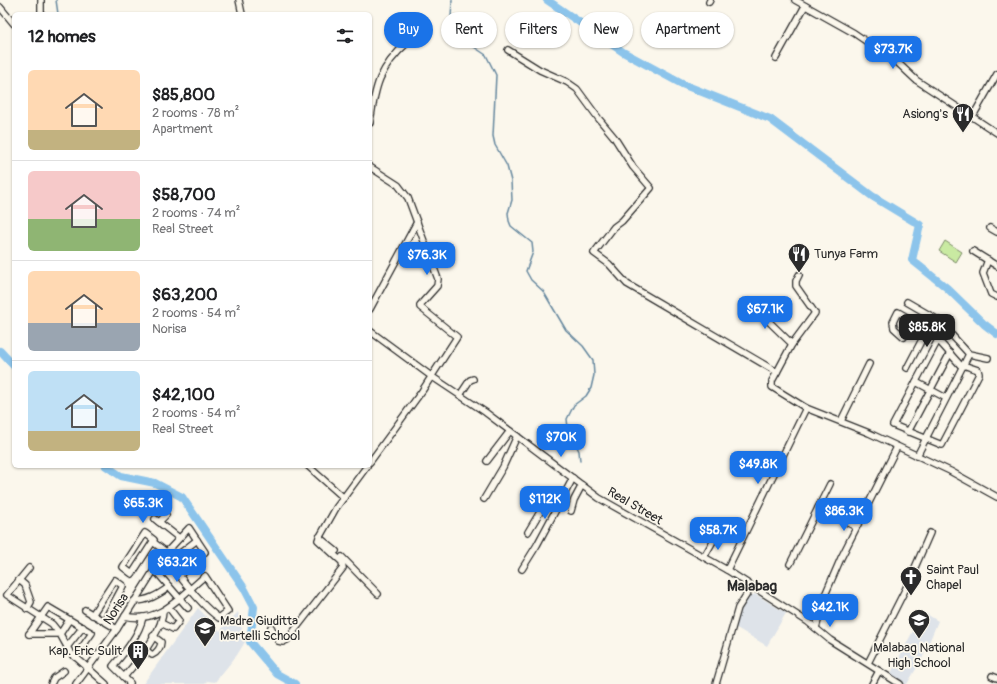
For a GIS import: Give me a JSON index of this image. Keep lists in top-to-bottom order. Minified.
{"streets":{"street":["Real Street","Norisa"]},"districts":["Malabag"],"places":{"restaurant":["Asiong's","Tunya Farm"],"church":["Saint Paul Chapel"],"school or university":["Malabag National High School","Madre Giuditta Martelli School"],"building":["Kap. Eric Sulit"]},"page":{"chip":["Buy","Rent","Filters","New","Apartment"],"heading":"12 homes","price":["$73.7K","$76.3K","$67.1K","$85.8K","$70K","$49.8K","$112K","$65.3K","$86.3K","$58.7K","$63.2K","$42.1K"],"list":[{"name":"$85,800","note":"2 rooms · 78 m² · Apartment"},{"name":"$58,700","note":"2 rooms · 74 m² · Real Street"},{"name":"$63,200","note":"2 rooms · 54 m² · Norisa"},{"name":"$42,100","note":"2 rooms · 54 m² · Real Street"}]}}
